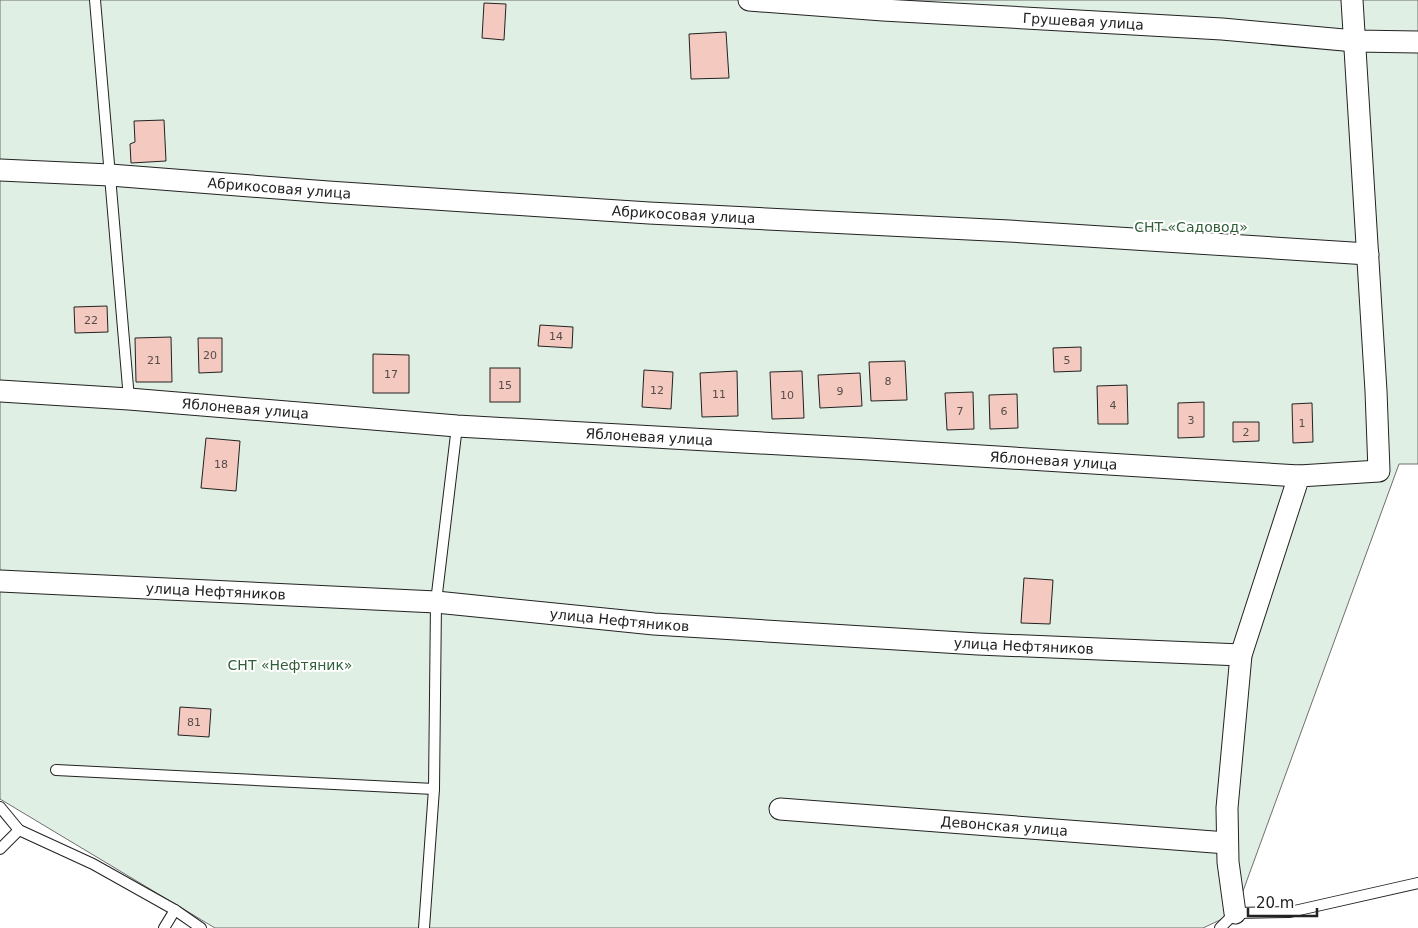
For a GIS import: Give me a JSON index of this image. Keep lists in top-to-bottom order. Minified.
{"streets":{"street":["Грушевая улица","Абрикосовая улица","Яблоневая улица","улица Нефтяников","Девонская улица"]},"crossings":[["Абрикосовая улица","Яблоневая улица"]],"parks":["СНТ «Садовод»","СНТ «Нефтяник»"],"house_numbers":["22","14","20","21","5","17","8","15","12","9","11","10","4","7","6","3","1","2","18","81"],"scale_bar":"20 m"}
